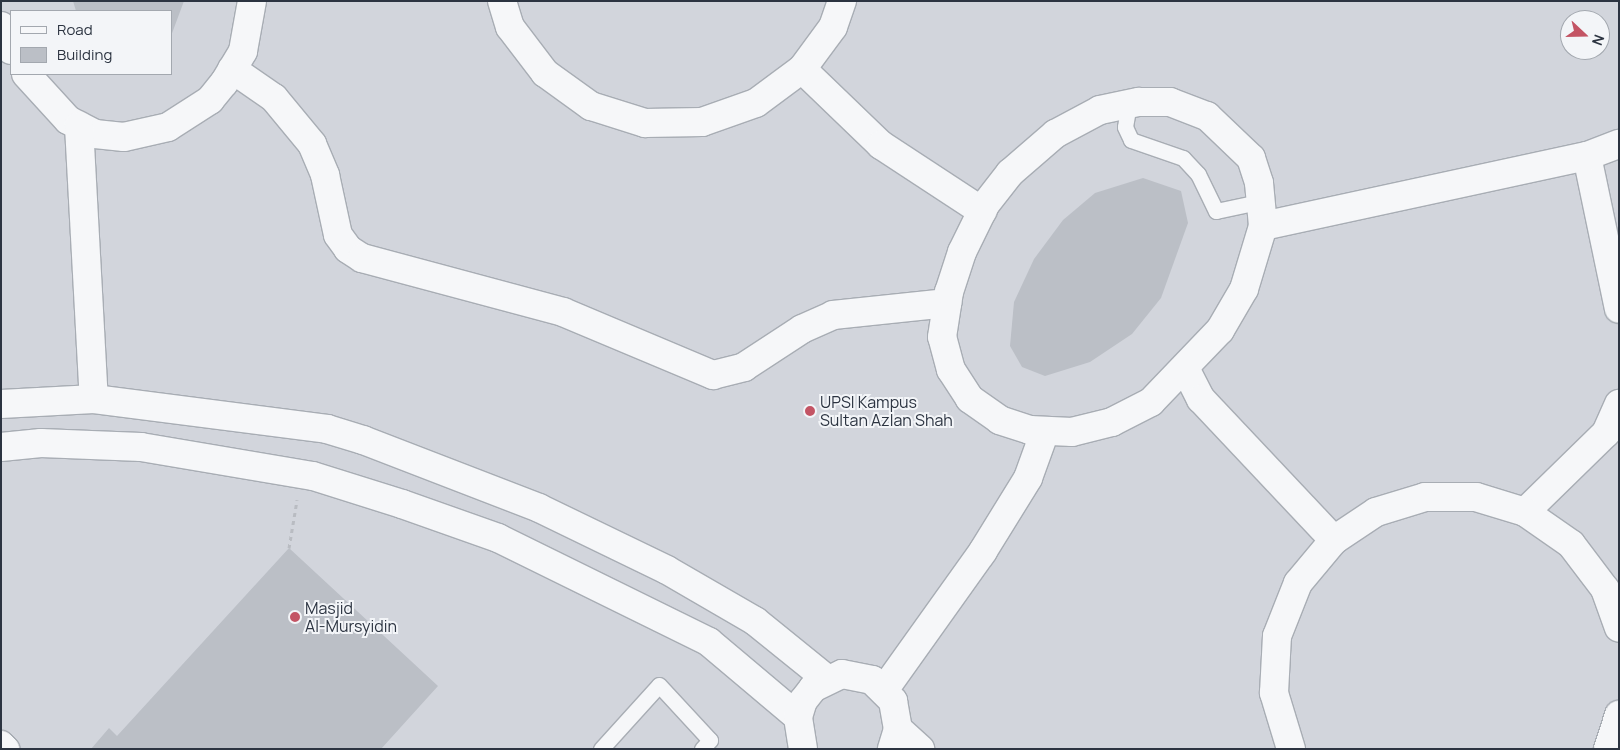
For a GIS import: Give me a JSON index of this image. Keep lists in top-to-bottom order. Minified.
{"places":["UPSI Kampus Sultan Azlan Shah","Masjid Al-Mursyidin"],"legend":["Road","Building"],"north":"right"}
